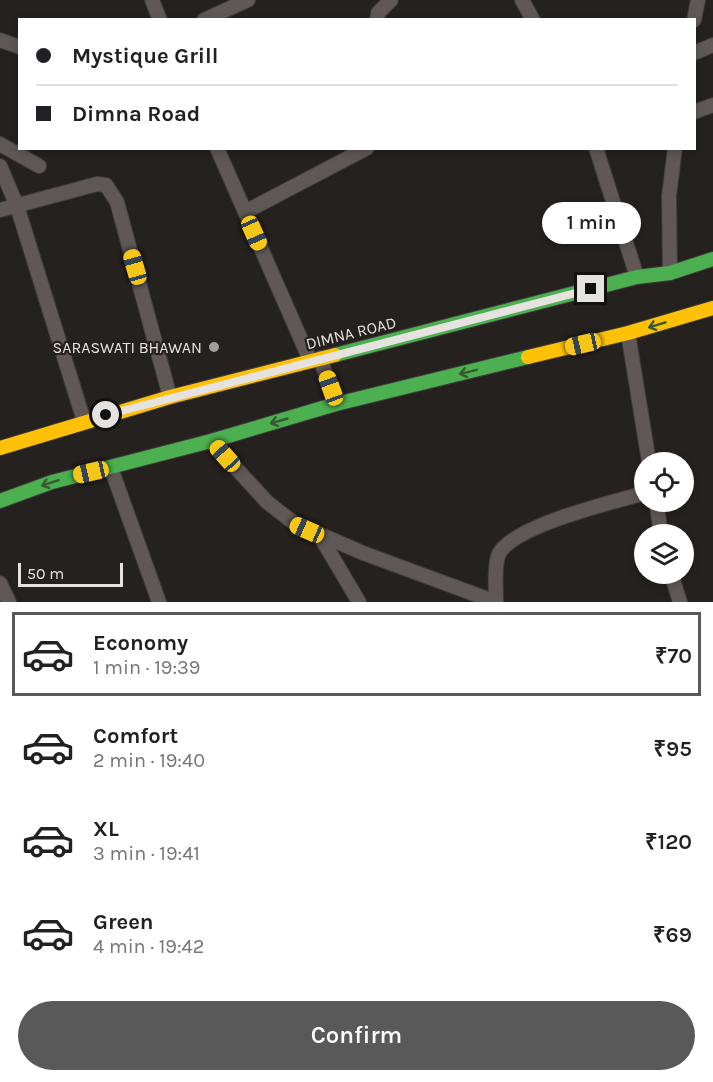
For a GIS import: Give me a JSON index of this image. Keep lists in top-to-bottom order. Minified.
{"streets":{"street":["DIMNA ROAD"]},"places":["SARASWATI BHAWAN"],"scale_bar":"50 m","page":{"banner":["Mystique Grill","Dimna Road"],"bubble":"1 min","scale":"50 m","list":[{"name":"Economy","note":"1 min · 19:39","value":"₹70"},{"name":"Comfort","note":"2 min · 19:40","value":"₹95"},{"name":"XL","note":"3 min · 19:41","value":"₹120"},{"name":"Green","note":"4 min · 19:42","value":"₹69"}],"buttons":"Confirm"}}
